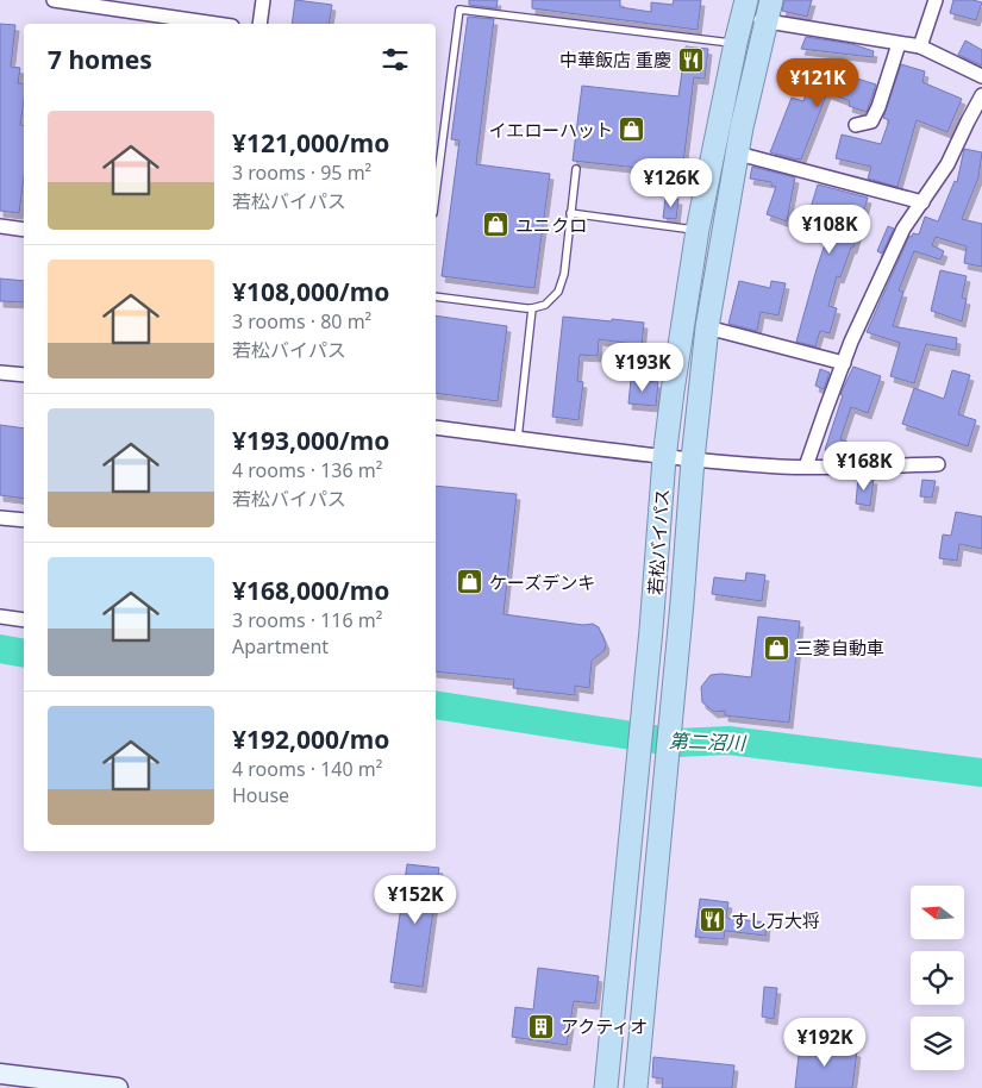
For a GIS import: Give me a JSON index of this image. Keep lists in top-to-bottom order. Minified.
{"streets":{"highway":["若松バイパス"]},"water":["第二沼川"],"places":{"restaurant":["中華飯店 重慶","すし万大将"],"shop":["イエローハット","ユニクロ","ケーズデンキ","三菱自動車"],"building":["アクティオ"]},"north":"left","page":{"heading":"7 homes","price":["¥121K","¥126K","¥108K","¥193K","¥168K","¥152K","¥192K"],"list":[{"name":"¥121,000/mo","note":"3 rooms · 95 m² · 若松バイパス"},{"name":"¥108,000/mo","note":"3 rooms · 80 m² · 若松バイパス"},{"name":"¥193,000/mo","note":"4 rooms · 136 m² · 若松バイパス"},{"name":"¥168,000/mo","note":"3 rooms · 116 m² · Apartment"},{"name":"¥192,000/mo","note":"4 rooms · 140 m² · House"}]}}
